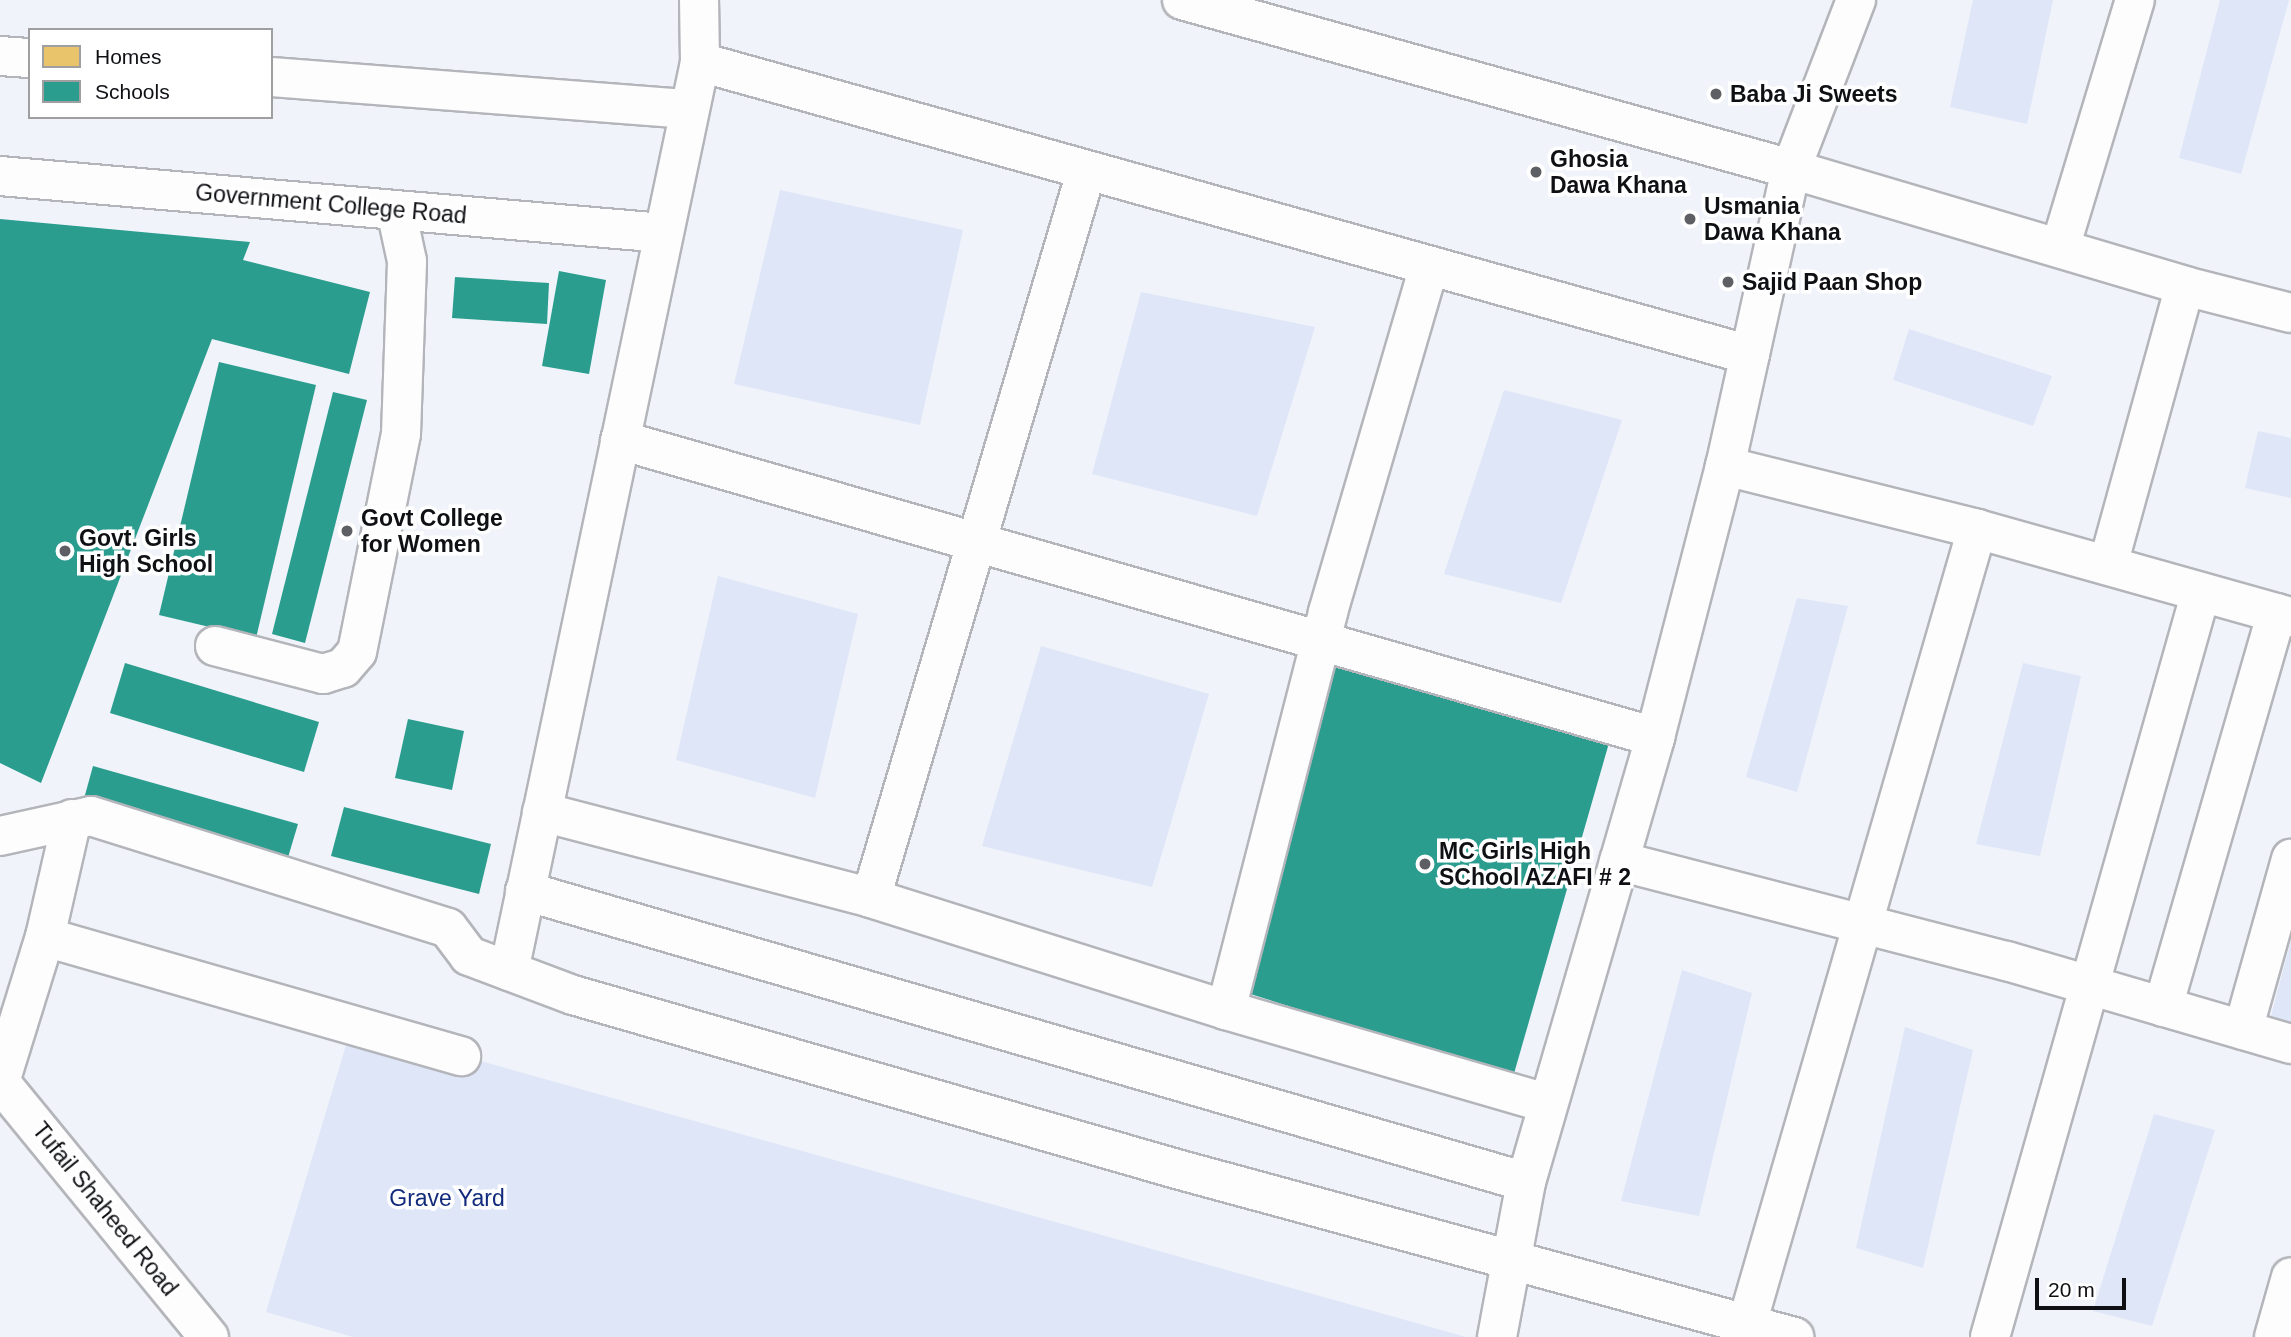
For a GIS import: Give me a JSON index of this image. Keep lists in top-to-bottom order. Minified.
{"streets":{"street":["Government College Road","Tufail Shaheed Road"]},"parks":["Grave Yard"],"places":["Baba Ji Sweets","Ghosia Dawa Khana","Usmania Dawa Khana","Sajid Paan Shop","Govt College for Women","Govt. Girls High School","MC Girls High SChool AZAFI # 2"],"legend":["Homes","Schools"],"scale_bar":"20 m"}
